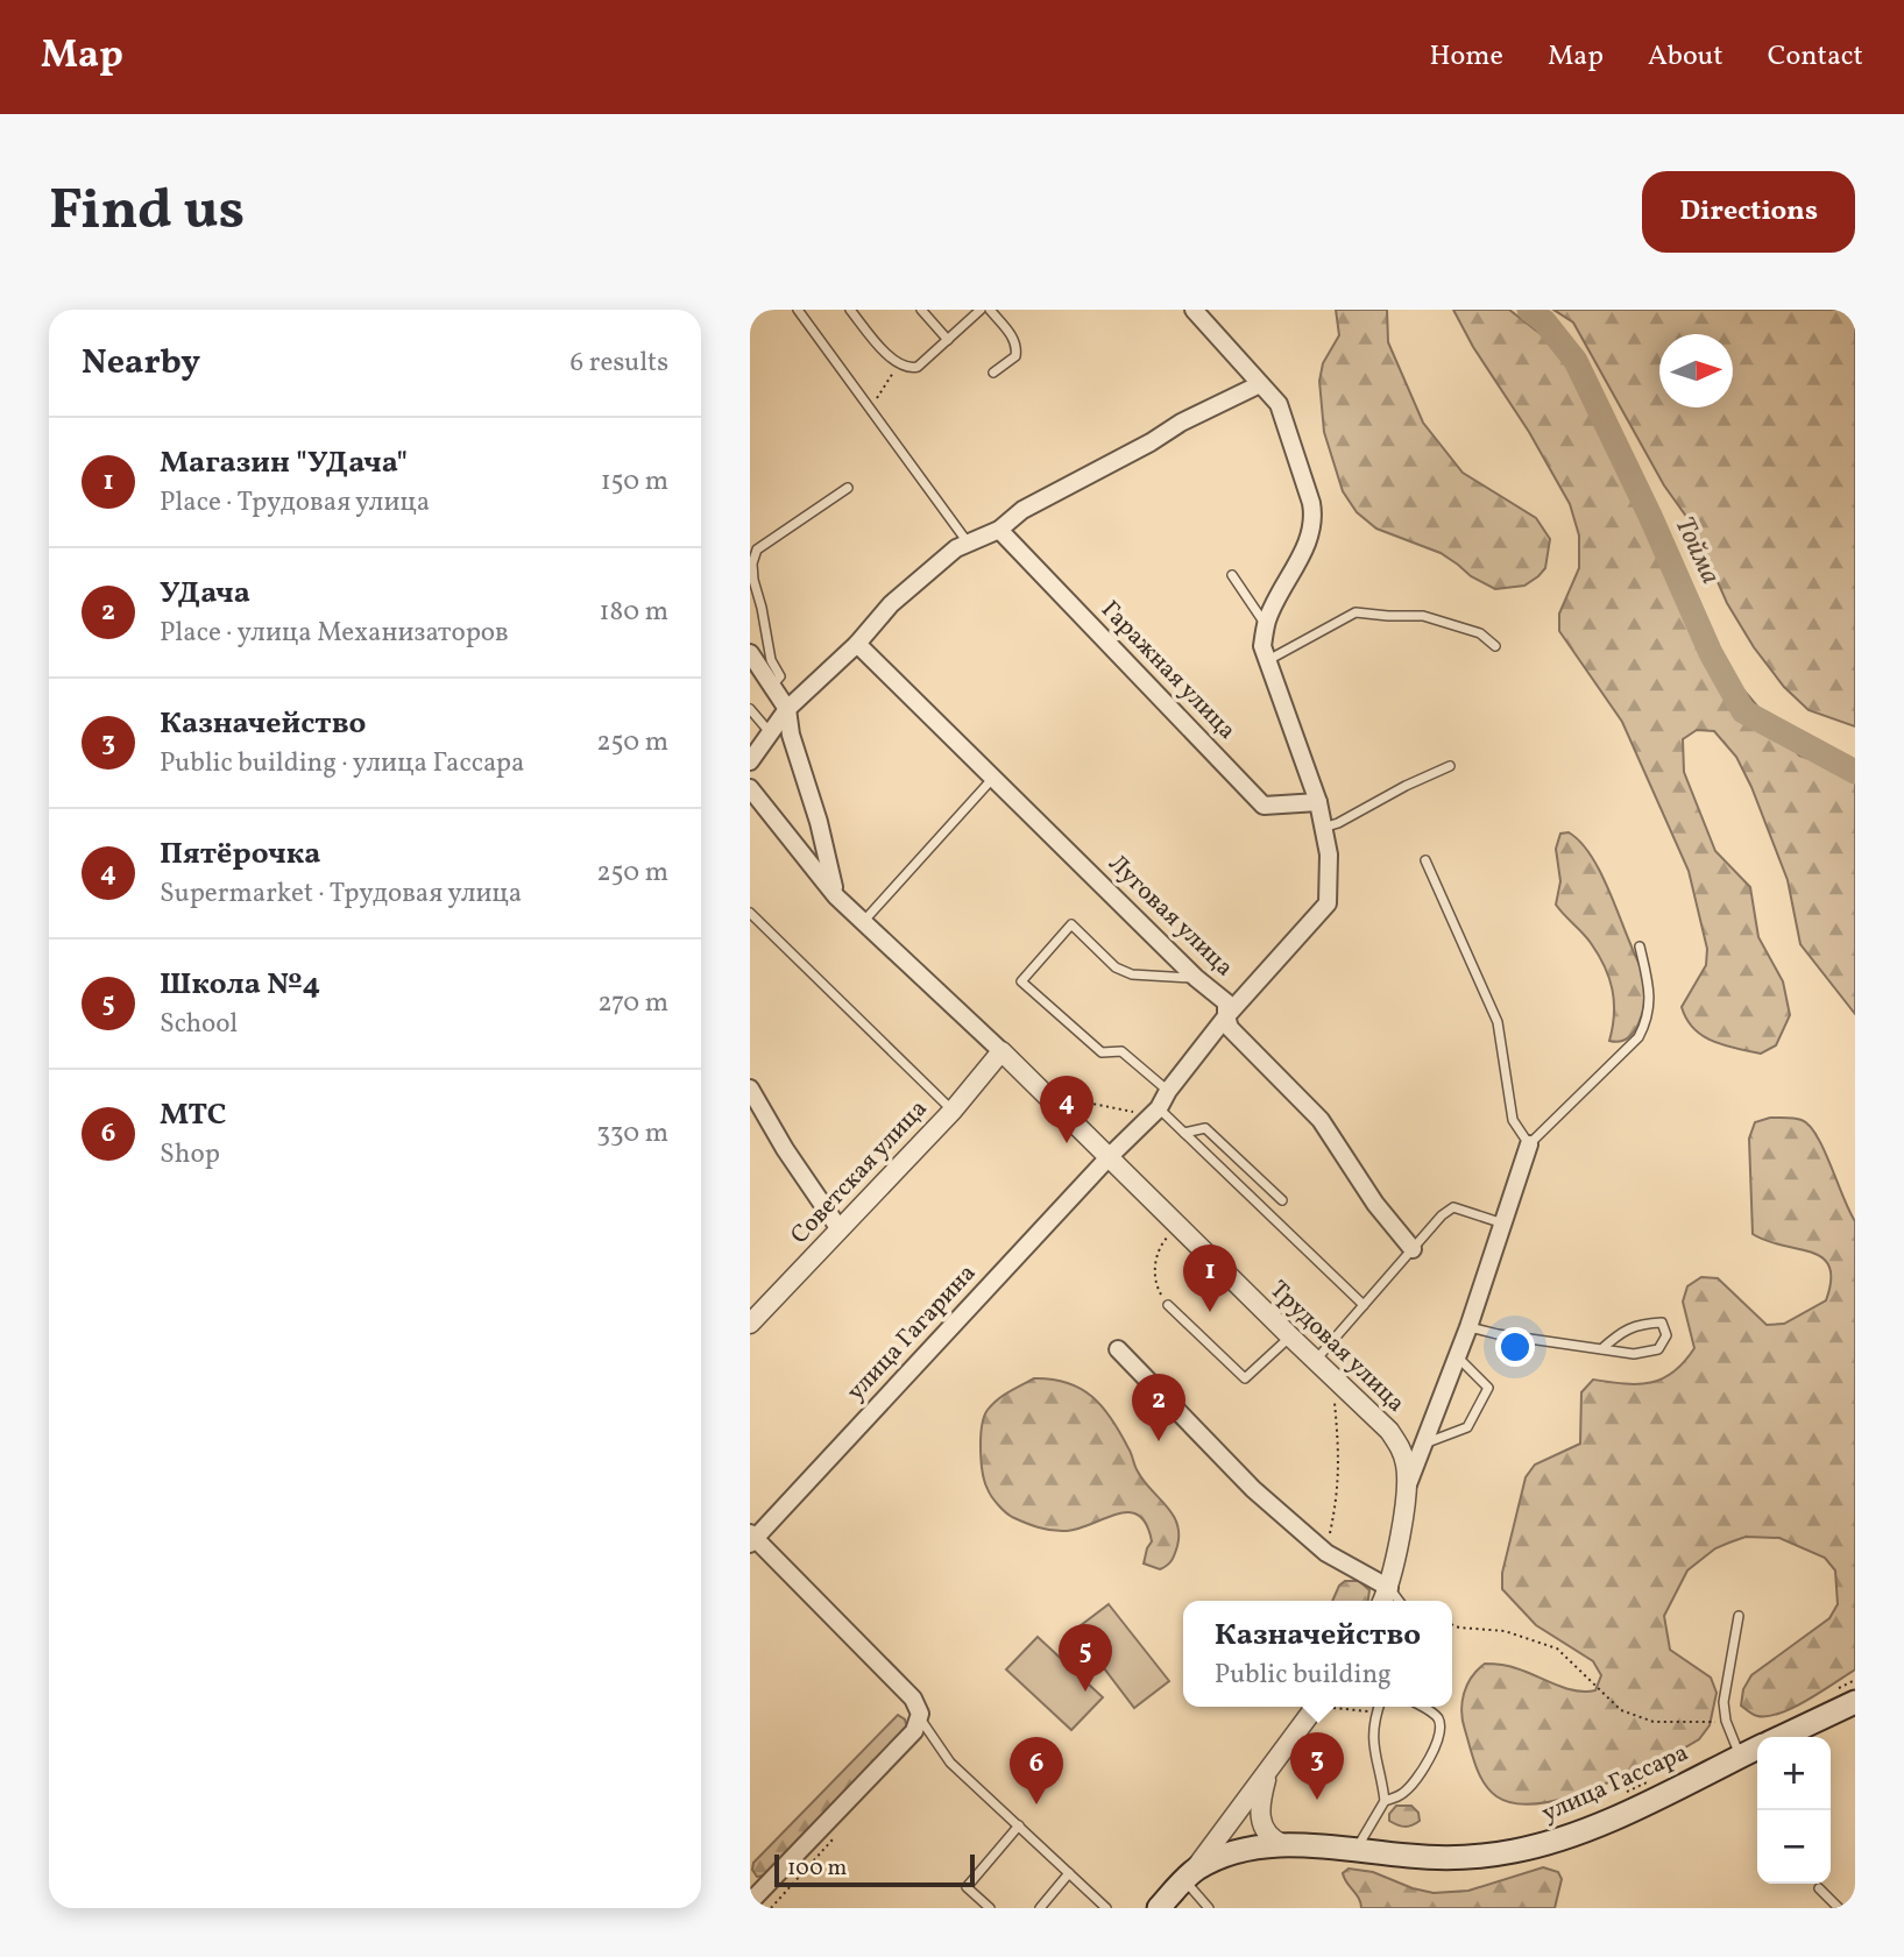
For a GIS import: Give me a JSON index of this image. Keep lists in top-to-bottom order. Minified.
{"streets":{"main road":["улица Гассара"],"street":["Гаражная улица","Луговая улица","Советская улица","улица Гагарина","Трудовая улица"]},"crossings":[["Гаражная улица","улица Гагарина"],["Луговая улица","улица Гагарина"],["Советская улица","Трудовая улица"],["улица Гагарина","Трудовая улица"]],"water":["Тойма"],"scale_bar":"100 m","north":"right","page":{"header":"Map","nav":["Home","Map","About","Contact"],"buttons":"Directions","title":"Find us","heading":["Nearby","6 results"],"list":[{"mark":"1","name":"Магазин \"УДача\"","note":"Place · Трудовая улица","value":"150 m"},{"mark":"2","name":"УДача","note":"Place · улица Механизаторов","value":"180 m"},{"mark":"3","name":"Казначейство","note":"Public building · улица Гассара","value":"250 m"},{"mark":"4","name":"Пятёрочка","note":"Supermarket · Трудовая улица","value":"250 m"},{"mark":"5","name":"Школа №4","note":"School","value":"270 m"},{"mark":"6","name":"МТС","note":"Shop","value":"330 m"}],"pins":["4","1","2","5","3","6"],"popup":["Казначейство","Public building"],"map_buttons":["+","−"],"scale":"100 m"}}
